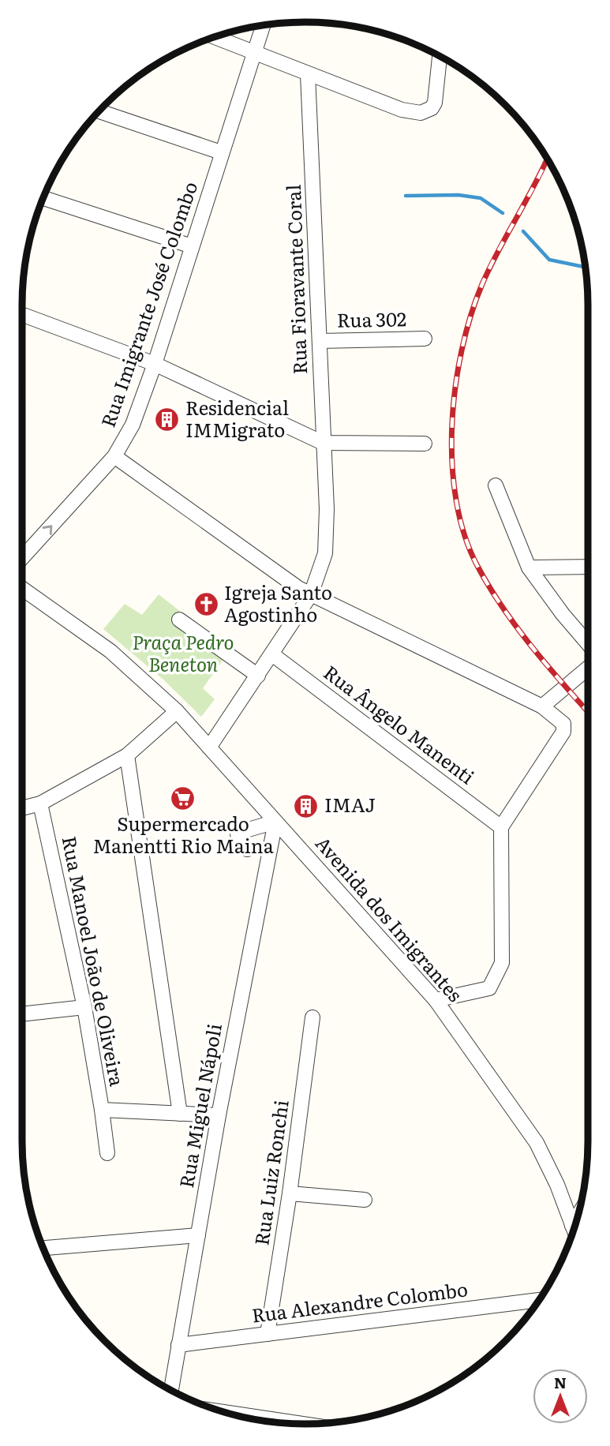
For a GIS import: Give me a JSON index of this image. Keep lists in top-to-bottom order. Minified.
{"streets":{"street":["Rua Fioravante Coral","Rua Imigrante José Colombo","Rua 302","Rua Ângelo Manenti","Avenida dos Imigrantes","Rua Manoel João de Oliveira","Rua Miguel Nápoli","Rua Luiz Ronchi","Rua Alexandre Colombo"]},"crossings":[["Rua Fioravante Coral","Rua 302"],["Rua Fioravante Coral","Rua Ângelo Manenti"],["Rua Fioravante Coral","Avenida dos Imigrantes"],["Avenida dos Imigrantes","Rua Miguel Nápoli"],["Rua Manoel João de Oliveira","Rua Miguel Nápoli"],["Rua Miguel Nápoli","Rua Alexandre Colombo"],["Rua Luiz Ronchi","Rua Alexandre Colombo"]],"parks":["Praça Pedro Beneton"],"places":{"building":["Residencial IMMigrato","IMAJ"],"church":["Igreja Santo Agostinho"],"supermarket":["Supermercado Manentti Rio Maina"]},"north":"top"}
